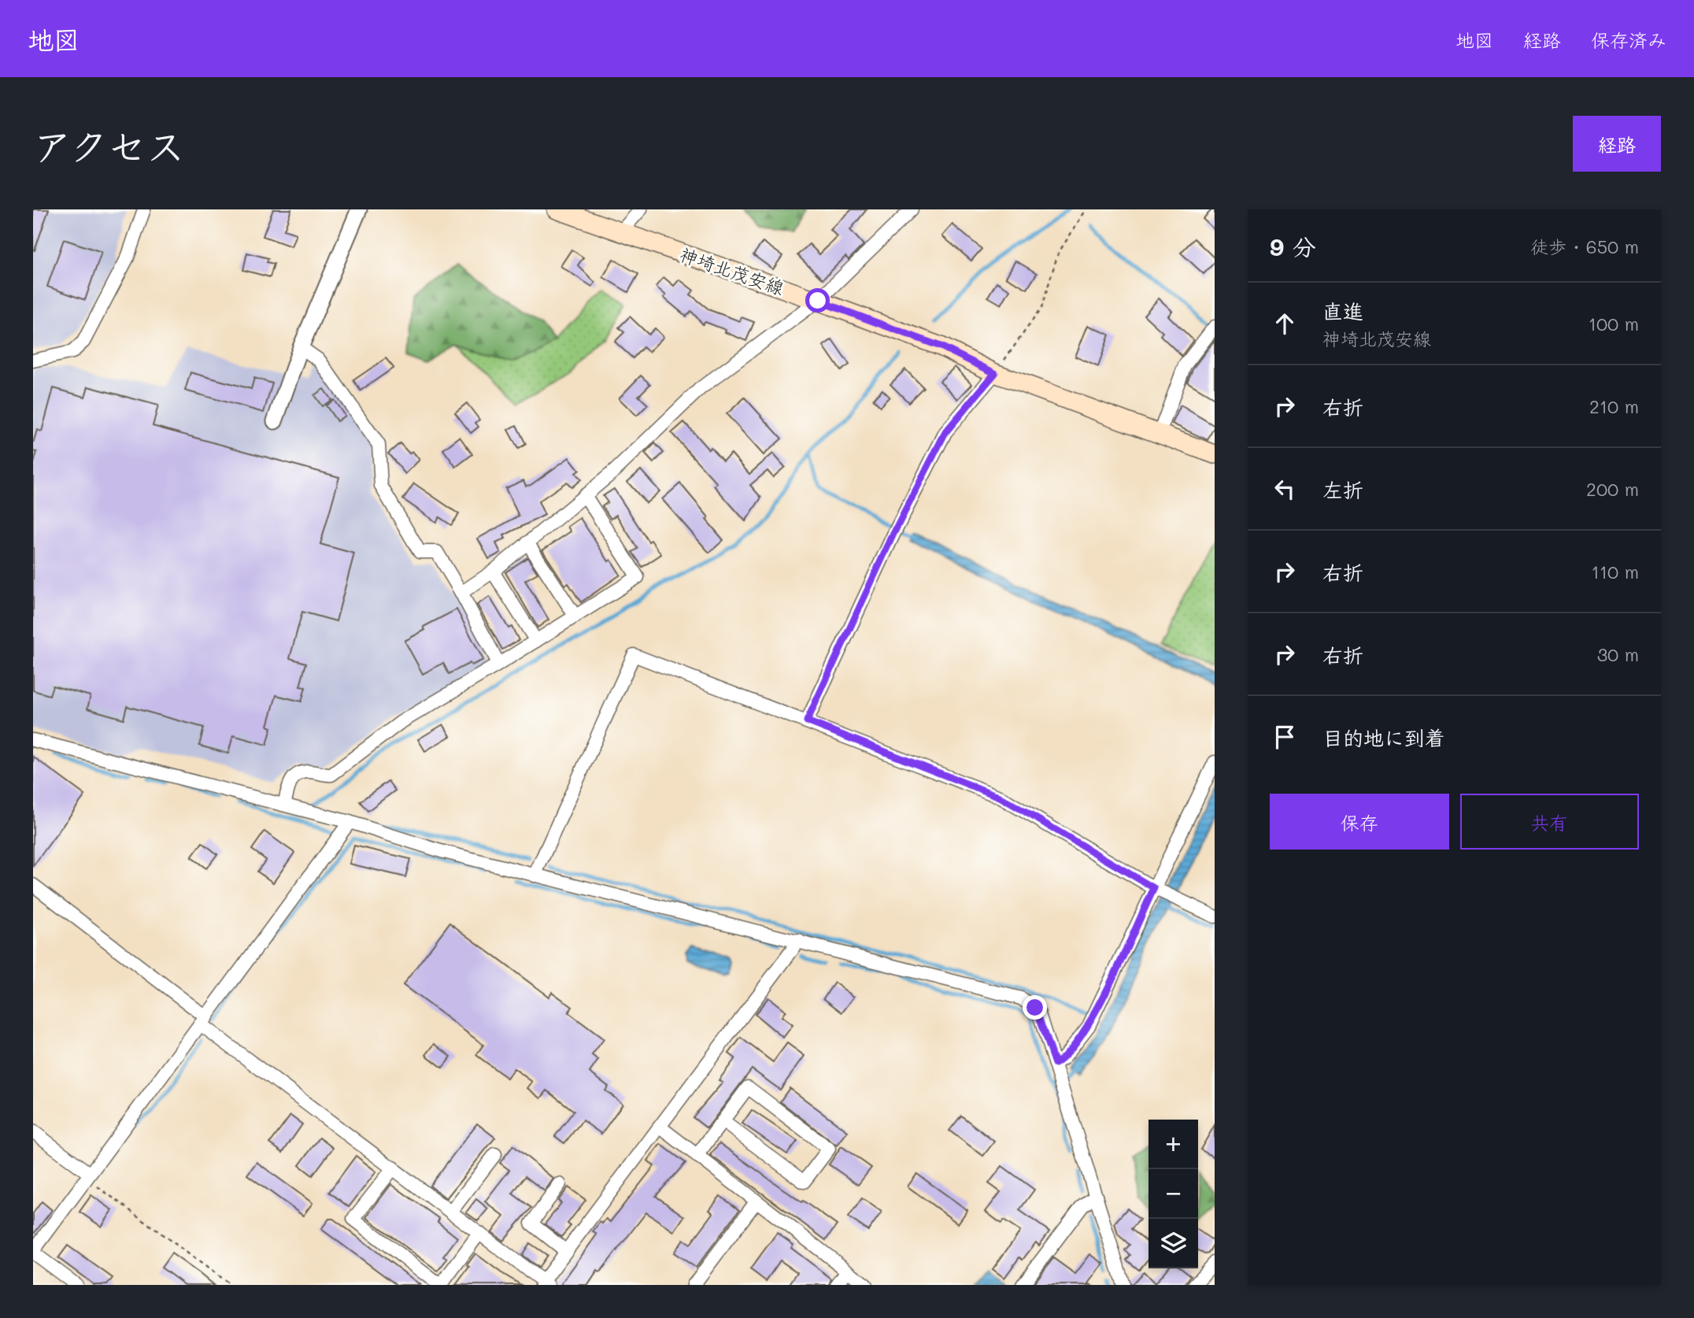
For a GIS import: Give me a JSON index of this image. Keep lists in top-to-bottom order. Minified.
{"streets":{"main road":["神埼北茂安線"]},"page":{"header":"地図","nav":["地図","経路","保存済み"],"title":"アクセス","buttons":["経路",["保存","共有"]],"heading":["9 分","徒歩 · 650 m"],"list":[["直進","神埼北茂安線","100 m"],["右折","210 m"],["左折","200 m"],["右折","110 m"],["右折","30 m"],"目的地に到着"],"map_buttons":["+","−"]}}
